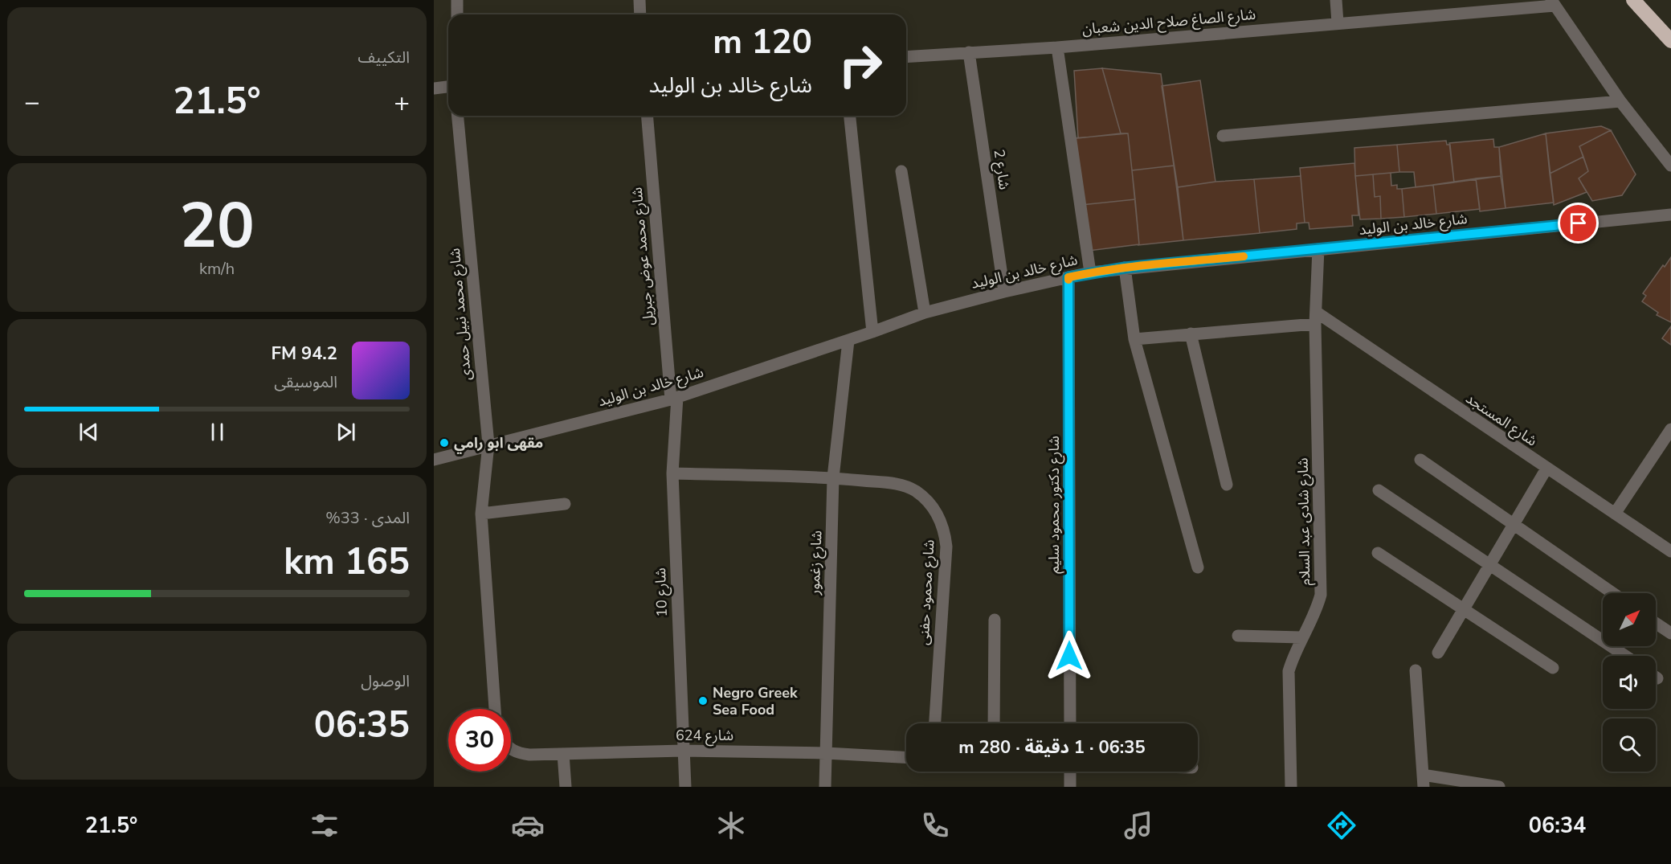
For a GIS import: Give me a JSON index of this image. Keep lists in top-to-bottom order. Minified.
{"streets":{"street":["شارع الصاغ صلاح الدين شعبان","شارع 2","شارع خالد بن الوليد","شارع محمد عوض جبريل","شارع محمد نبيل حمدى","شارع المستجد","شارع دكتور محمود سليم","شارع شادى عبد السلام","شارع زغمور","شارع 10","شارع محمود حفنى","شارع 624"]},"crossings":[["شارع الصاغ صلاح الدين شعبان","شارع 2"],["شارع 2","شارع خالد بن الوليد"],["شارع خالد بن الوليد","شارع محمد عوض جبريل"],["شارع خالد بن الوليد","شارع محمد نبيل حمدى"],["شارع خالد بن الوليد","شارع دكتور محمود سليم"],["شارع خالد بن الوليد","شارع شادى عبد السلام"],["شارع خالد بن الوليد","شارع زغمور"],["شارع خالد بن الوليد","شارع 10"],["شارع محمد عوض جبريل","شارع 10"],["شارع المستجد","شارع شادى عبد السلام"],["شارع زغمور","شارع محمود حفنى"],["شارع زغمور","شارع 624"],["شارع 10","شارع محمود حفنى"],["شارع 10","شارع 624"]],"places":["مقهى ابو رامي","Negro Greek Sea Food"],"north":"top right","page":{"tile":["التكييف",["20","km/h"],["المدى · 33%","165 km"],["الوصول","06:35"]],"turn":["120 m","شارع خالد بن الوليد"],"heat":["−","21.5°","+"],"song":["94.2 FM","الموسيقى"],"limit":"30","trip":"06:35 · 1 دقيقة · 280 m","tabs":["06:34","21.5°"]}}
